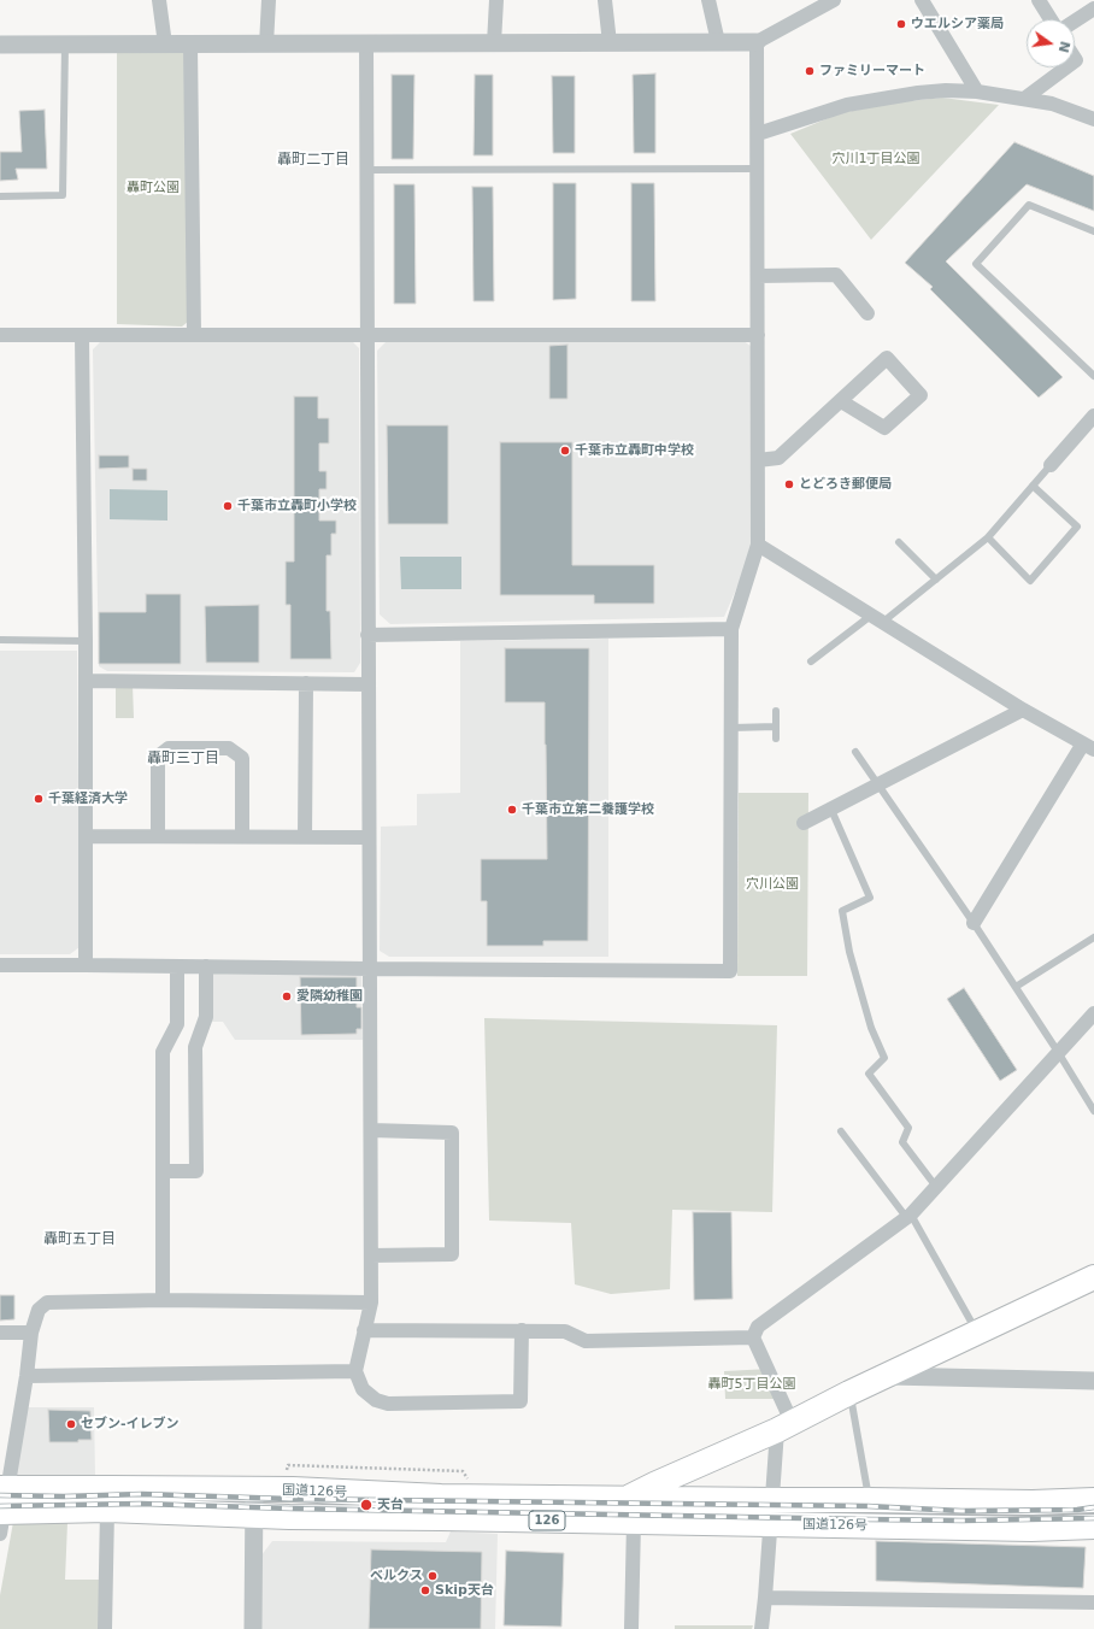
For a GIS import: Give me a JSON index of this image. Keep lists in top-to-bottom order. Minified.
{"streets":{"highway":["国道126号","126"]},"districts":["轟町二丁目","轟町三丁目","轟町五丁目"],"parks":["穴川1丁目公園","轟町公園","穴川公園","轟町5丁目公園"],"places":["ウエルシア薬局","ファミリーマート","千葉市立轟町中学校","とどろき郵便局","千葉市立轟町小学校","千葉経済大学","千葉市立第二養護学校","愛隣幼稚園","セブン-イレブン","天台","ベルクス","Skip天台"],"north":"right"}
